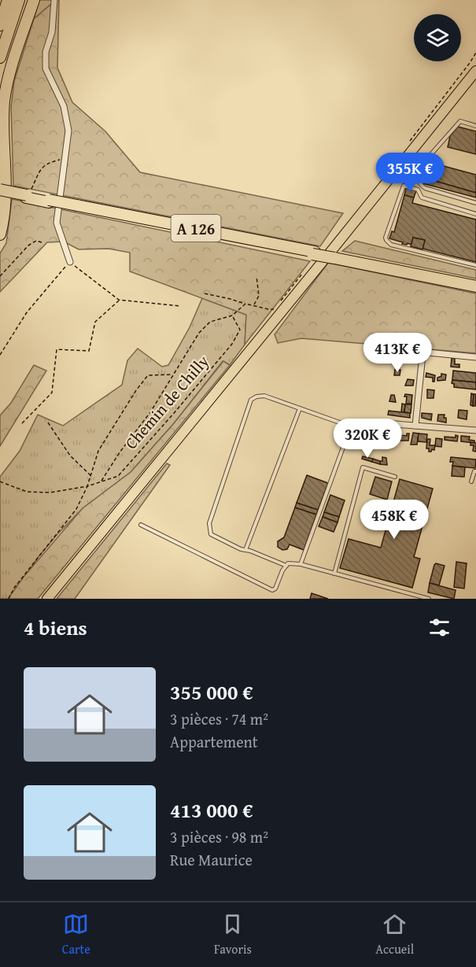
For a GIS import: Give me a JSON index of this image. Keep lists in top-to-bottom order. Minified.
{"streets":{"highway":["A 126"],"path":["Chemin de Chilly"]},"page":{"price":["355K €","413K €","320K €","458K €"],"heading":"4 biens","list":[{"name":"355 000 €","note":"3 pièces · 74 m² · Appartement"},{"name":"413 000 €","note":"3 pièces · 98 m² · Rue Maurice"}],"tabs":["Carte","Favoris","Accueil"]}}
